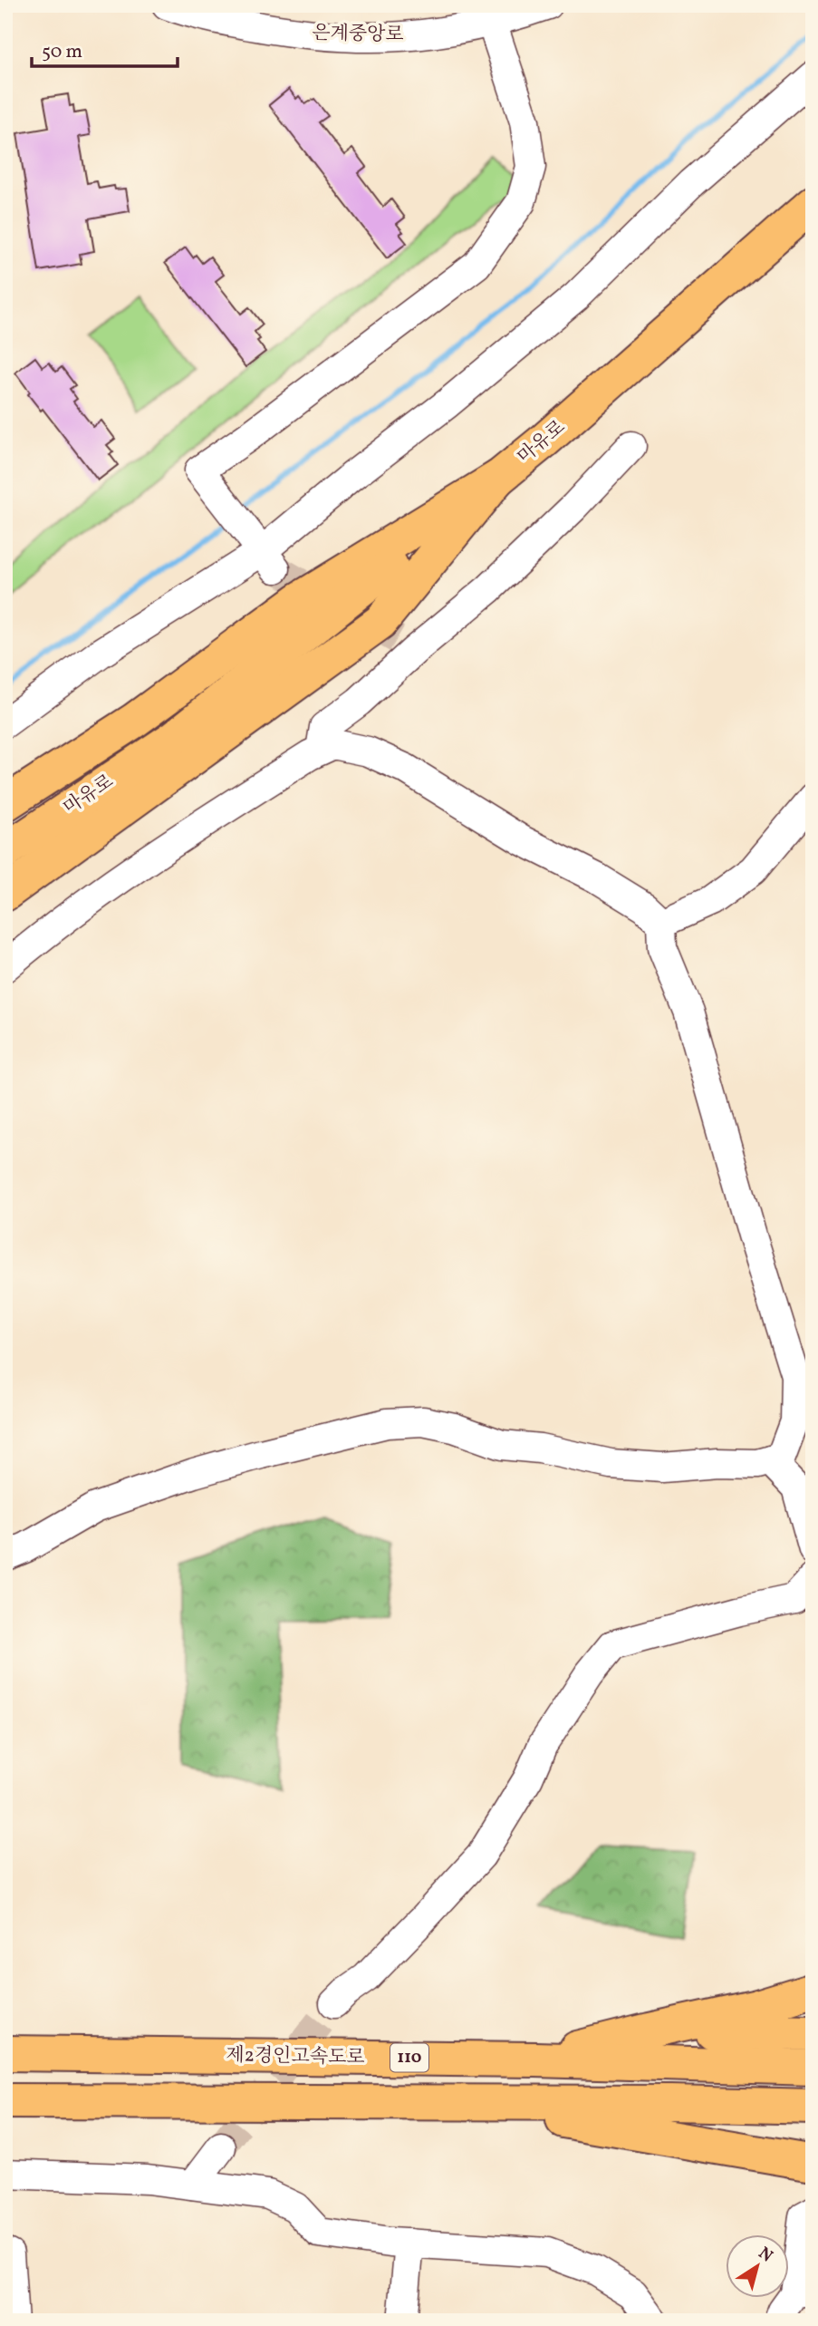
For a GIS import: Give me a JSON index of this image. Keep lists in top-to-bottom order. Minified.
{"streets":{"main road":["마유로","제2경인고속도로","110"],"street":["은계중앙로"]},"scale_bar":"50 m","north":"top right"}
